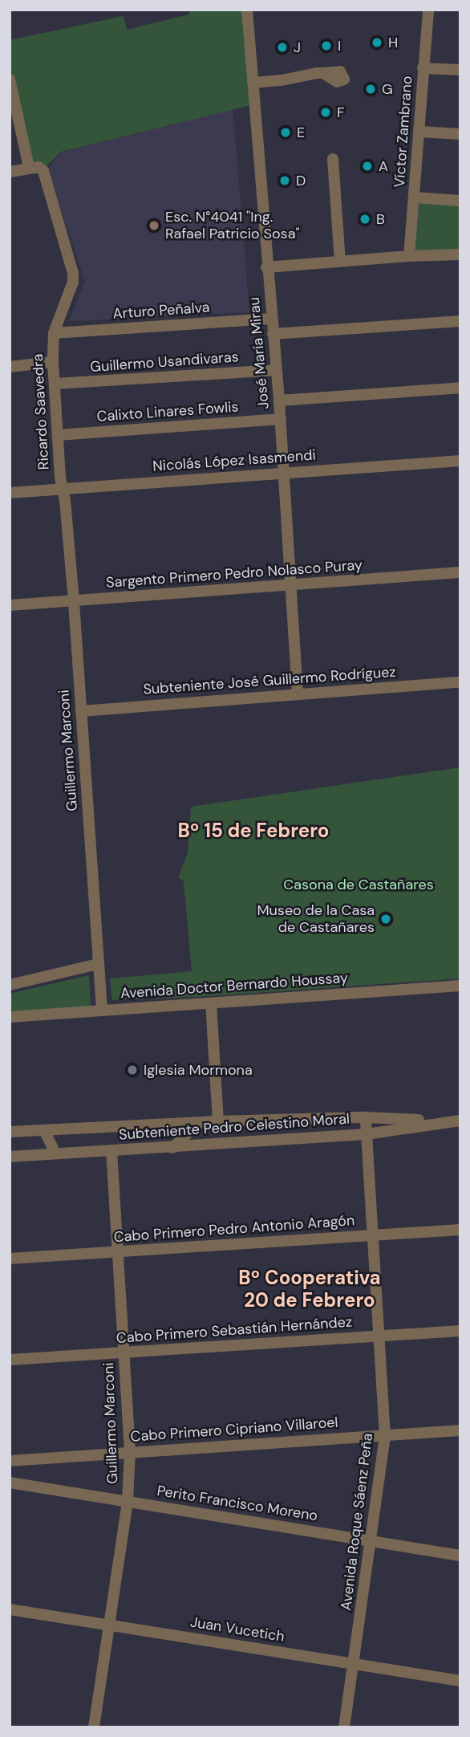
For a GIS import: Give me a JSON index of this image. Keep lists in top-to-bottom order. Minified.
{"streets":{"street":["Víctor Zambrano","Arturo Peñalva","José María Mirau","Guillermo Usandivaras","Ricardo Saavedra","Calixto Linares Fowlis","Nicolás López Isasmendi","Sargento Primero Pedro Nolasco Puray","Subteniente José Guillermo Rodríguez","Guillermo Marconi","Avenida Doctor Bernardo Houssay","Subteniente Pedro Celestino Moral","Cabo Primero Pedro Antonio Aragón","Cabo Primero Sebastián Hernández","Cabo Primero Cipriano Villaroel","Perito Francisco Moreno","Avenida Roque Sáenz Peña","Juan Vucetich"]},"crossings":[["Arturo Peñalva","José María Mirau"],["Arturo Peñalva","Ricardo Saavedra"],["José María Mirau","Guillermo Usandivaras"],["José María Mirau","Calixto Linares Fowlis"],["José María Mirau","Nicolás López Isasmendi"],["José María Mirau","Sargento Primero Pedro Nolasco Puray"],["José María Mirau","Subteniente José Guillermo Rodríguez"],["Guillermo Usandivaras","Ricardo Saavedra"],["Ricardo Saavedra","Calixto Linares Fowlis"],["Ricardo Saavedra","Nicolás López Isasmendi"],["Ricardo Saavedra","Guillermo Marconi"],["Nicolás López Isasmendi","Guillermo Marconi"],["Sargento Primero Pedro Nolasco Puray","Guillermo Marconi"],["Subteniente José Guillermo Rodríguez","Guillermo Marconi"],["Guillermo Marconi","Avenida Doctor Bernardo Houssay"],["Guillermo Marconi","Subteniente Pedro Celestino Moral"],["Guillermo Marconi","Cabo Primero Pedro Antonio Aragón"],["Guillermo Marconi","Cabo Primero Sebastián Hernández"],["Guillermo Marconi","Cabo Primero Cipriano Villaroel"],["Guillermo Marconi","Perito Francisco Moreno"],["Guillermo Marconi","Juan Vucetich"],["Subteniente Pedro Celestino Moral","Avenida Roque Sáenz Peña"],["Cabo Primero Pedro Antonio Aragón","Avenida Roque Sáenz Peña"],["Cabo Primero Sebastián Hernández","Avenida Roque Sáenz Peña"],["Cabo Primero Cipriano Villaroel","Avenida Roque Sáenz Peña"],["Perito Francisco Moreno","Avenida Roque Sáenz Peña"],["Avenida Roque Sáenz Peña","Juan Vucetich"]],"districts":["Bº 15 de Febrero","Bº Cooperativa 20 de Febrero"],"parks":["Casona de Castañares"],"places":["H","I","J","G","F","E","A","D","B","Esc. N°4041 \"Ing. Rafael Patricio Sosa\"","Museo de la Casa de Castañares","Iglesia Mormona"]}
